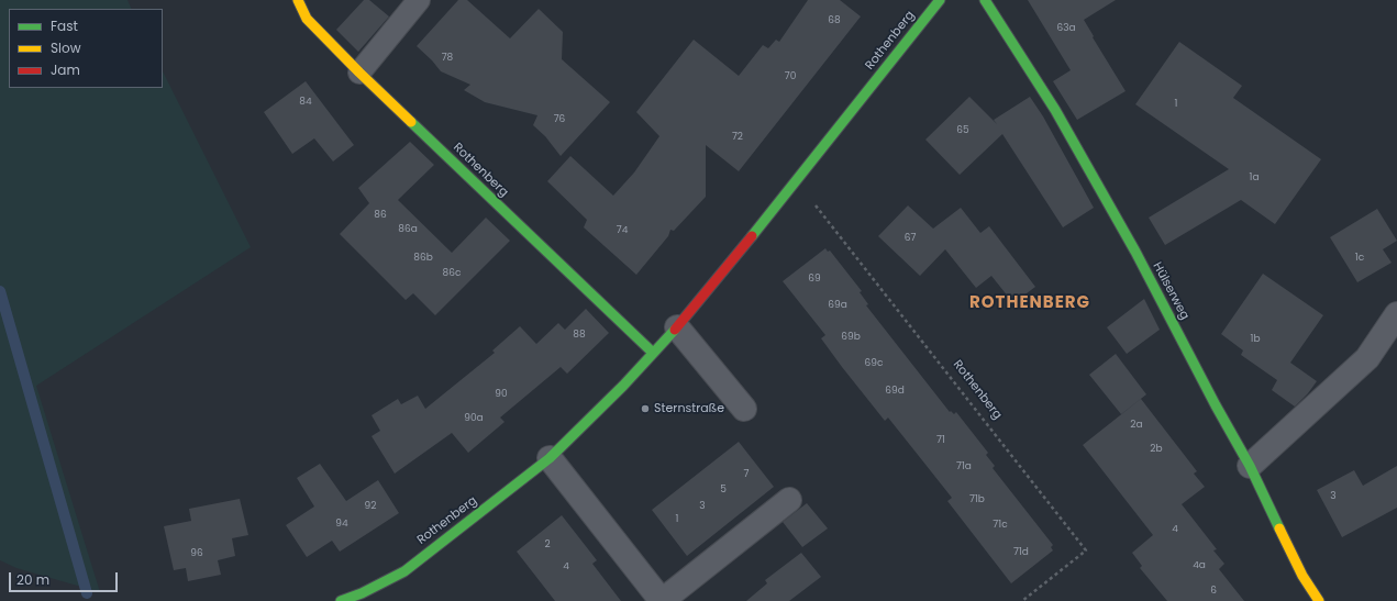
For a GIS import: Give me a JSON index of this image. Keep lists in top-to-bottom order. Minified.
{"streets":{"street":["Rothenberg","Hülserweg"]},"districts":["ROTHENBERG"],"places":["Sternstraße"],"house_numbers":["68","63a","78","70","84","1","76","65","72","1a","86","86a","74","67","86b","1c","86c","69","69a","88","69b","1b","69c","69d","90","90a","2a","71","2b","71a","7","5","3","71b","92","3","1","94","71c","4","2","71d","96","4a","4","6"],"legend":["Fast","Slow","Jam"],"scale_bar":"20 m"}
